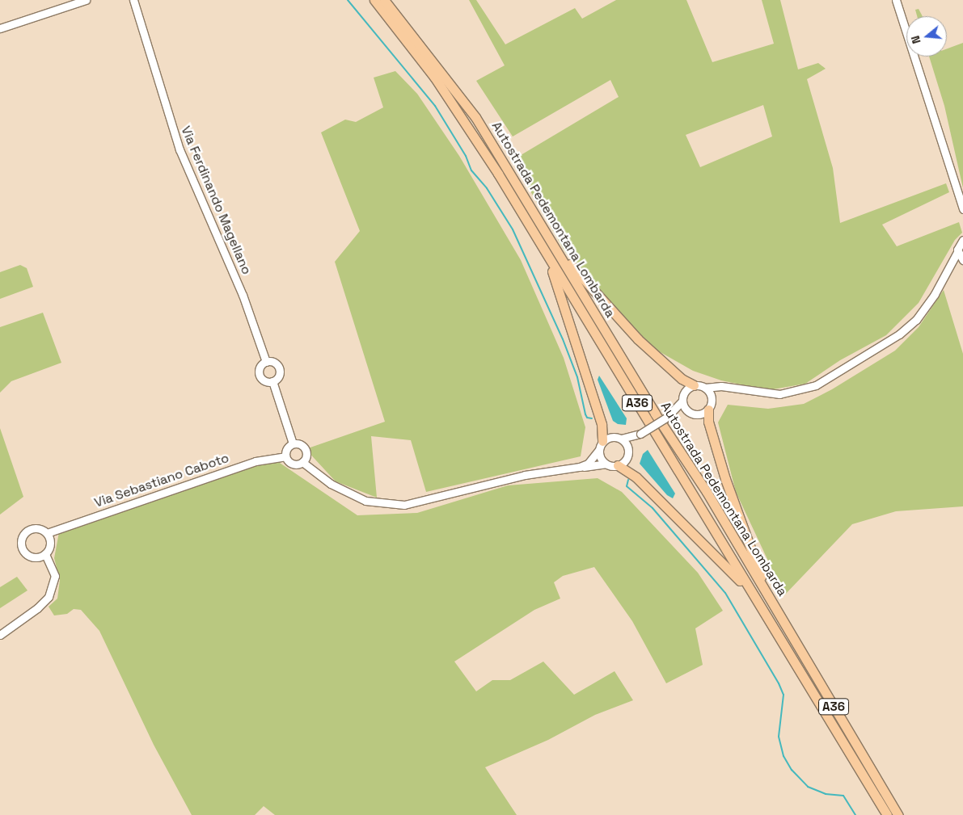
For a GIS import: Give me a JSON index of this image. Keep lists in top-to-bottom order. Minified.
{"streets":{"highway":["Autostrada Pedemontana Lombarda","A36"],"street":["Via Ferdinando Magellano","Via Sebastiano Caboto"]},"crossings":[["Via Ferdinando Magellano","Via Sebastiano Caboto"]],"north":"left"}
